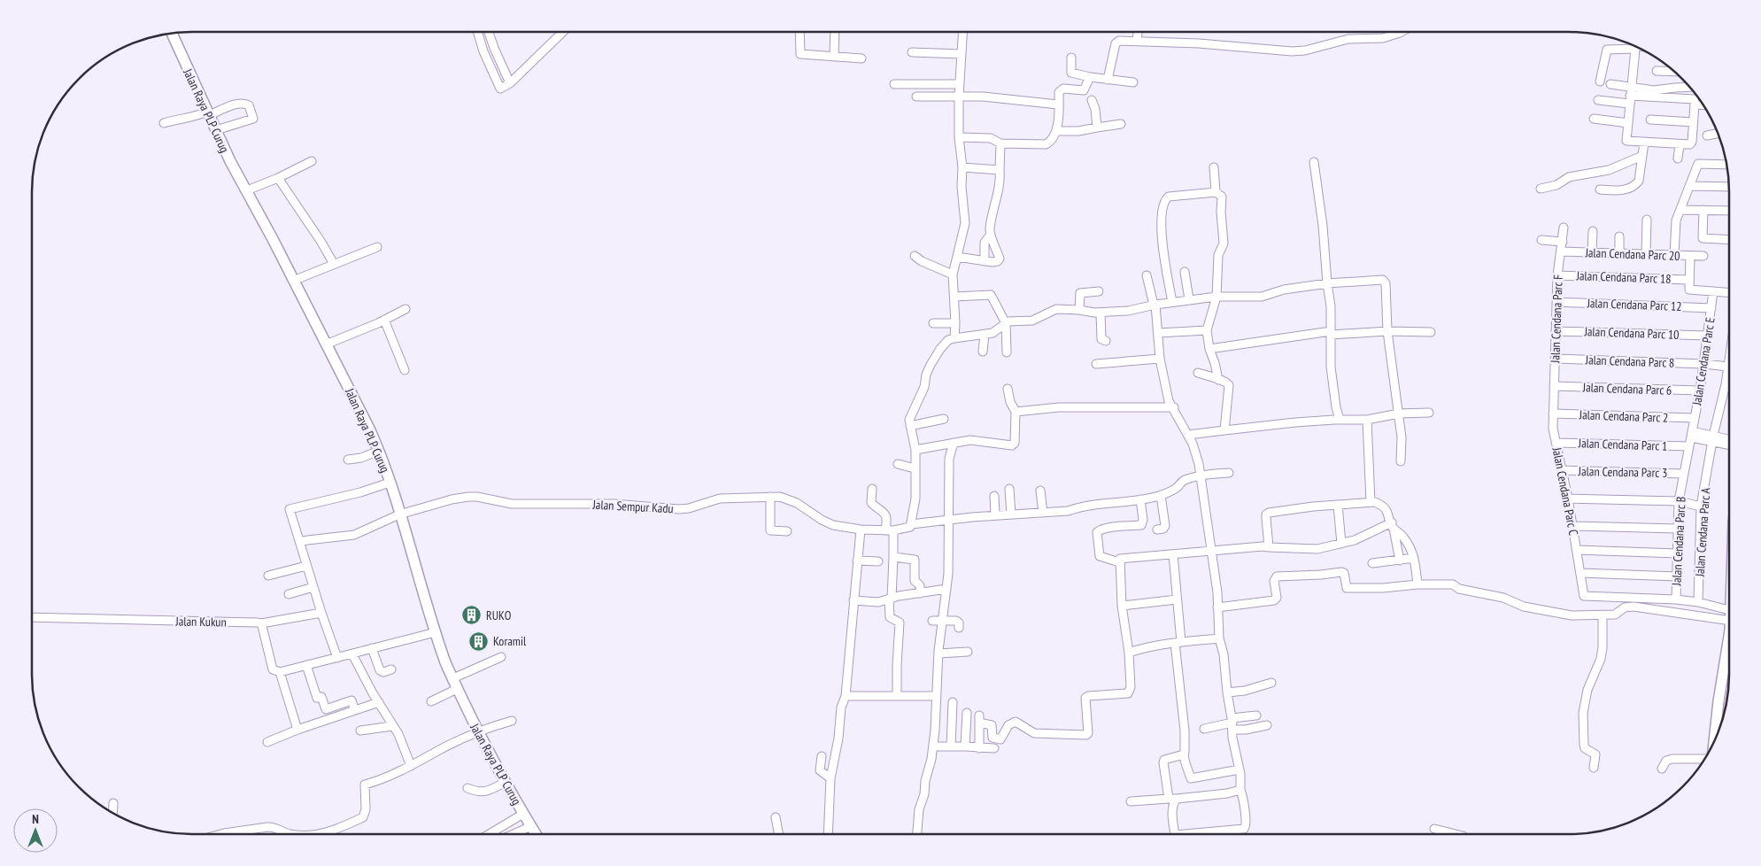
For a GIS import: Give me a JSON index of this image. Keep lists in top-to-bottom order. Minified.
{"streets":{"main road":["Jalan Raya PLP Curug"],"street":["Jalan Cendana Parc 20","Jalan Cendana Parc 18","Jalan Cendana Parc 12","Jalan Cendana Parc F","Jalan Cendana Parc 10","Jalan Cendana Parc 8","Jalan Cendana Parc E","Jalan Cendana Parc 6","Jalan Cendana Parc 2","Jalan Cendana Parc 1","Jalan Cendana Parc 3","Jalan Cendana Parc C","Jalan Sempur Kadu","Jalan Cendana Parc A","Jalan Cendana Parc B","Jalan Kukun"]},"crossings":[["Jalan Raya PLP Curug","Jalan Sempur Kadu"],["Jalan Cendana Parc 20","Jalan Cendana Parc F"],["Jalan Cendana Parc 18","Jalan Cendana Parc F"],["Jalan Cendana Parc 12","Jalan Cendana Parc F"],["Jalan Cendana Parc 12","Jalan Cendana Parc E"],["Jalan Cendana Parc F","Jalan Cendana Parc 10"],["Jalan Cendana Parc F","Jalan Cendana Parc 8"],["Jalan Cendana Parc F","Jalan Cendana Parc 6"],["Jalan Cendana Parc F","Jalan Cendana Parc C"],["Jalan Cendana Parc 10","Jalan Cendana Parc E"],["Jalan Cendana Parc 8","Jalan Cendana Parc E"],["Jalan Cendana Parc 8","Jalan Cendana Parc A"],["Jalan Cendana Parc E","Jalan Cendana Parc 6"],["Jalan Cendana Parc E","Jalan Cendana Parc 2"],["Jalan Cendana Parc E","Jalan Cendana Parc 1"],["Jalan Cendana Parc E","Jalan Cendana Parc B"],["Jalan Cendana Parc 6","Jalan Cendana Parc C"],["Jalan Cendana Parc 2","Jalan Cendana Parc C"],["Jalan Cendana Parc 1","Jalan Cendana Parc C"],["Jalan Cendana Parc 1","Jalan Cendana Parc A"],["Jalan Cendana Parc 1","Jalan Cendana Parc B"],["Jalan Cendana Parc 3","Jalan Cendana Parc C"],["Jalan Cendana Parc 3","Jalan Cendana Parc B"],["Jalan Cendana Parc C","Jalan Cendana Parc B"]],"places":{"building":["RUKO","Koramil"]},"north":"top"}
